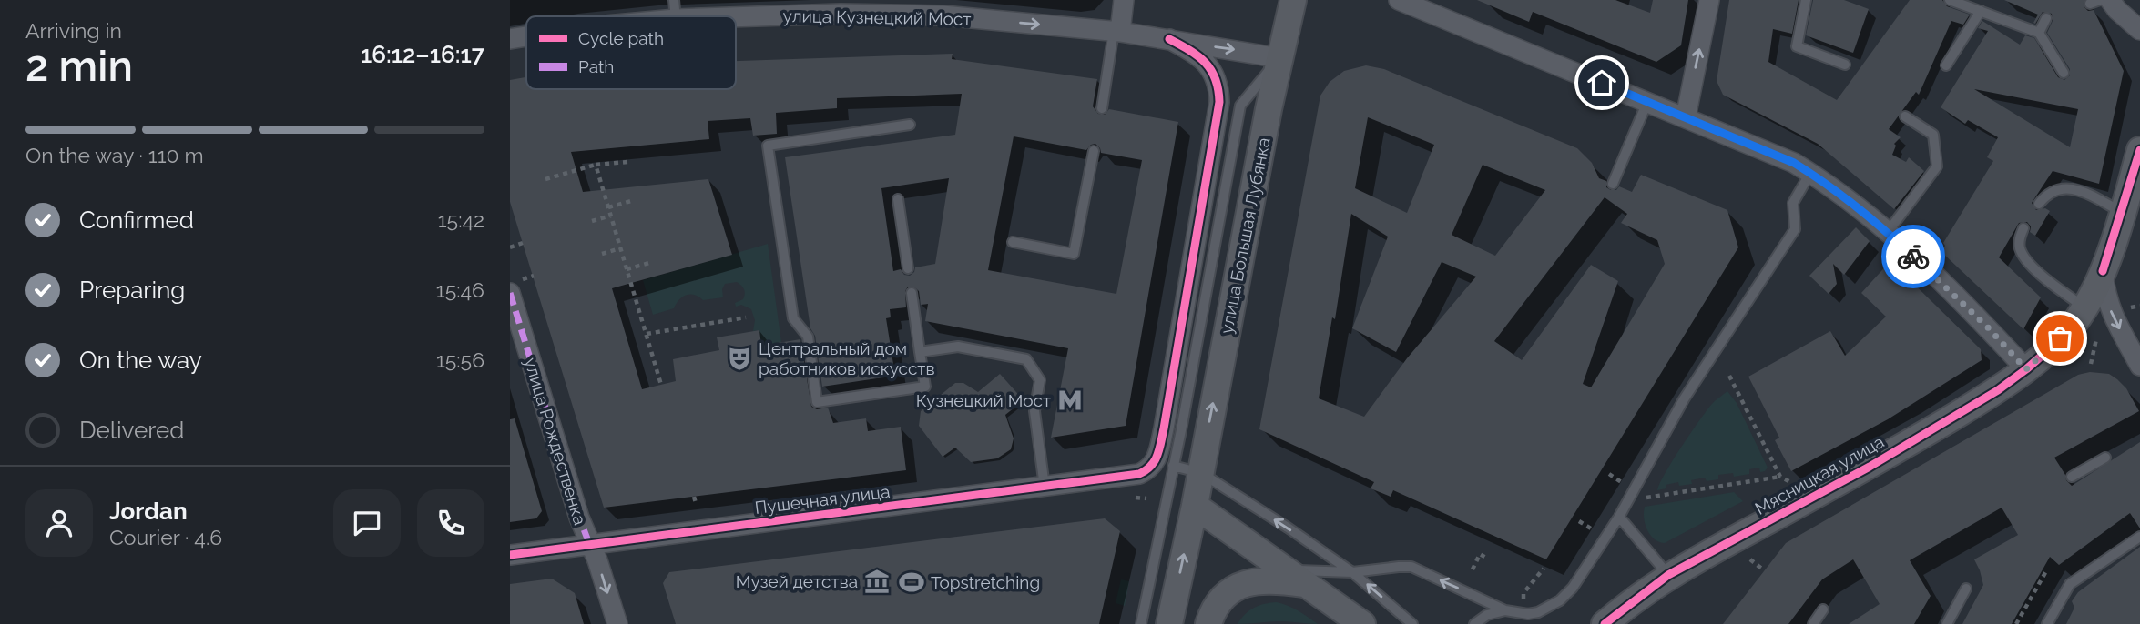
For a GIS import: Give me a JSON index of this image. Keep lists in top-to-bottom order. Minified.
{"streets":{"main road":["улица Большая Лубянка","Мясницкая улица"],"street":["улица Кузнецкий Мост","улица Рождественка","Пушечная улица"]},"crossings":[["улица Кузнецкий Мост","улица Большая Лубянка"],["улица Кузнецкий Мост","Пушечная улица"],["улица Рождественка","Пушечная улица"]],"one_way":["улица Кузнецкий Мост","улица Большая Лубянка"],"places":{"theatre":["Центральный дом работников искусств"],"metro station":["Кузнецкий Мост"],"museum":["Музей детства"],"sports":["Topstretching"]},"legend":["Cycle path","Path"],"page":{"heading":["2 min","Arriving in","16:12–16:17"],"panel":["Jordan","Courier · 4.6"],"bar":"On the way · 110 m","list":[["Confirmed","15:42"],["Preparing","15:46"],["On the way","15:56"],"Delivered"]}}
